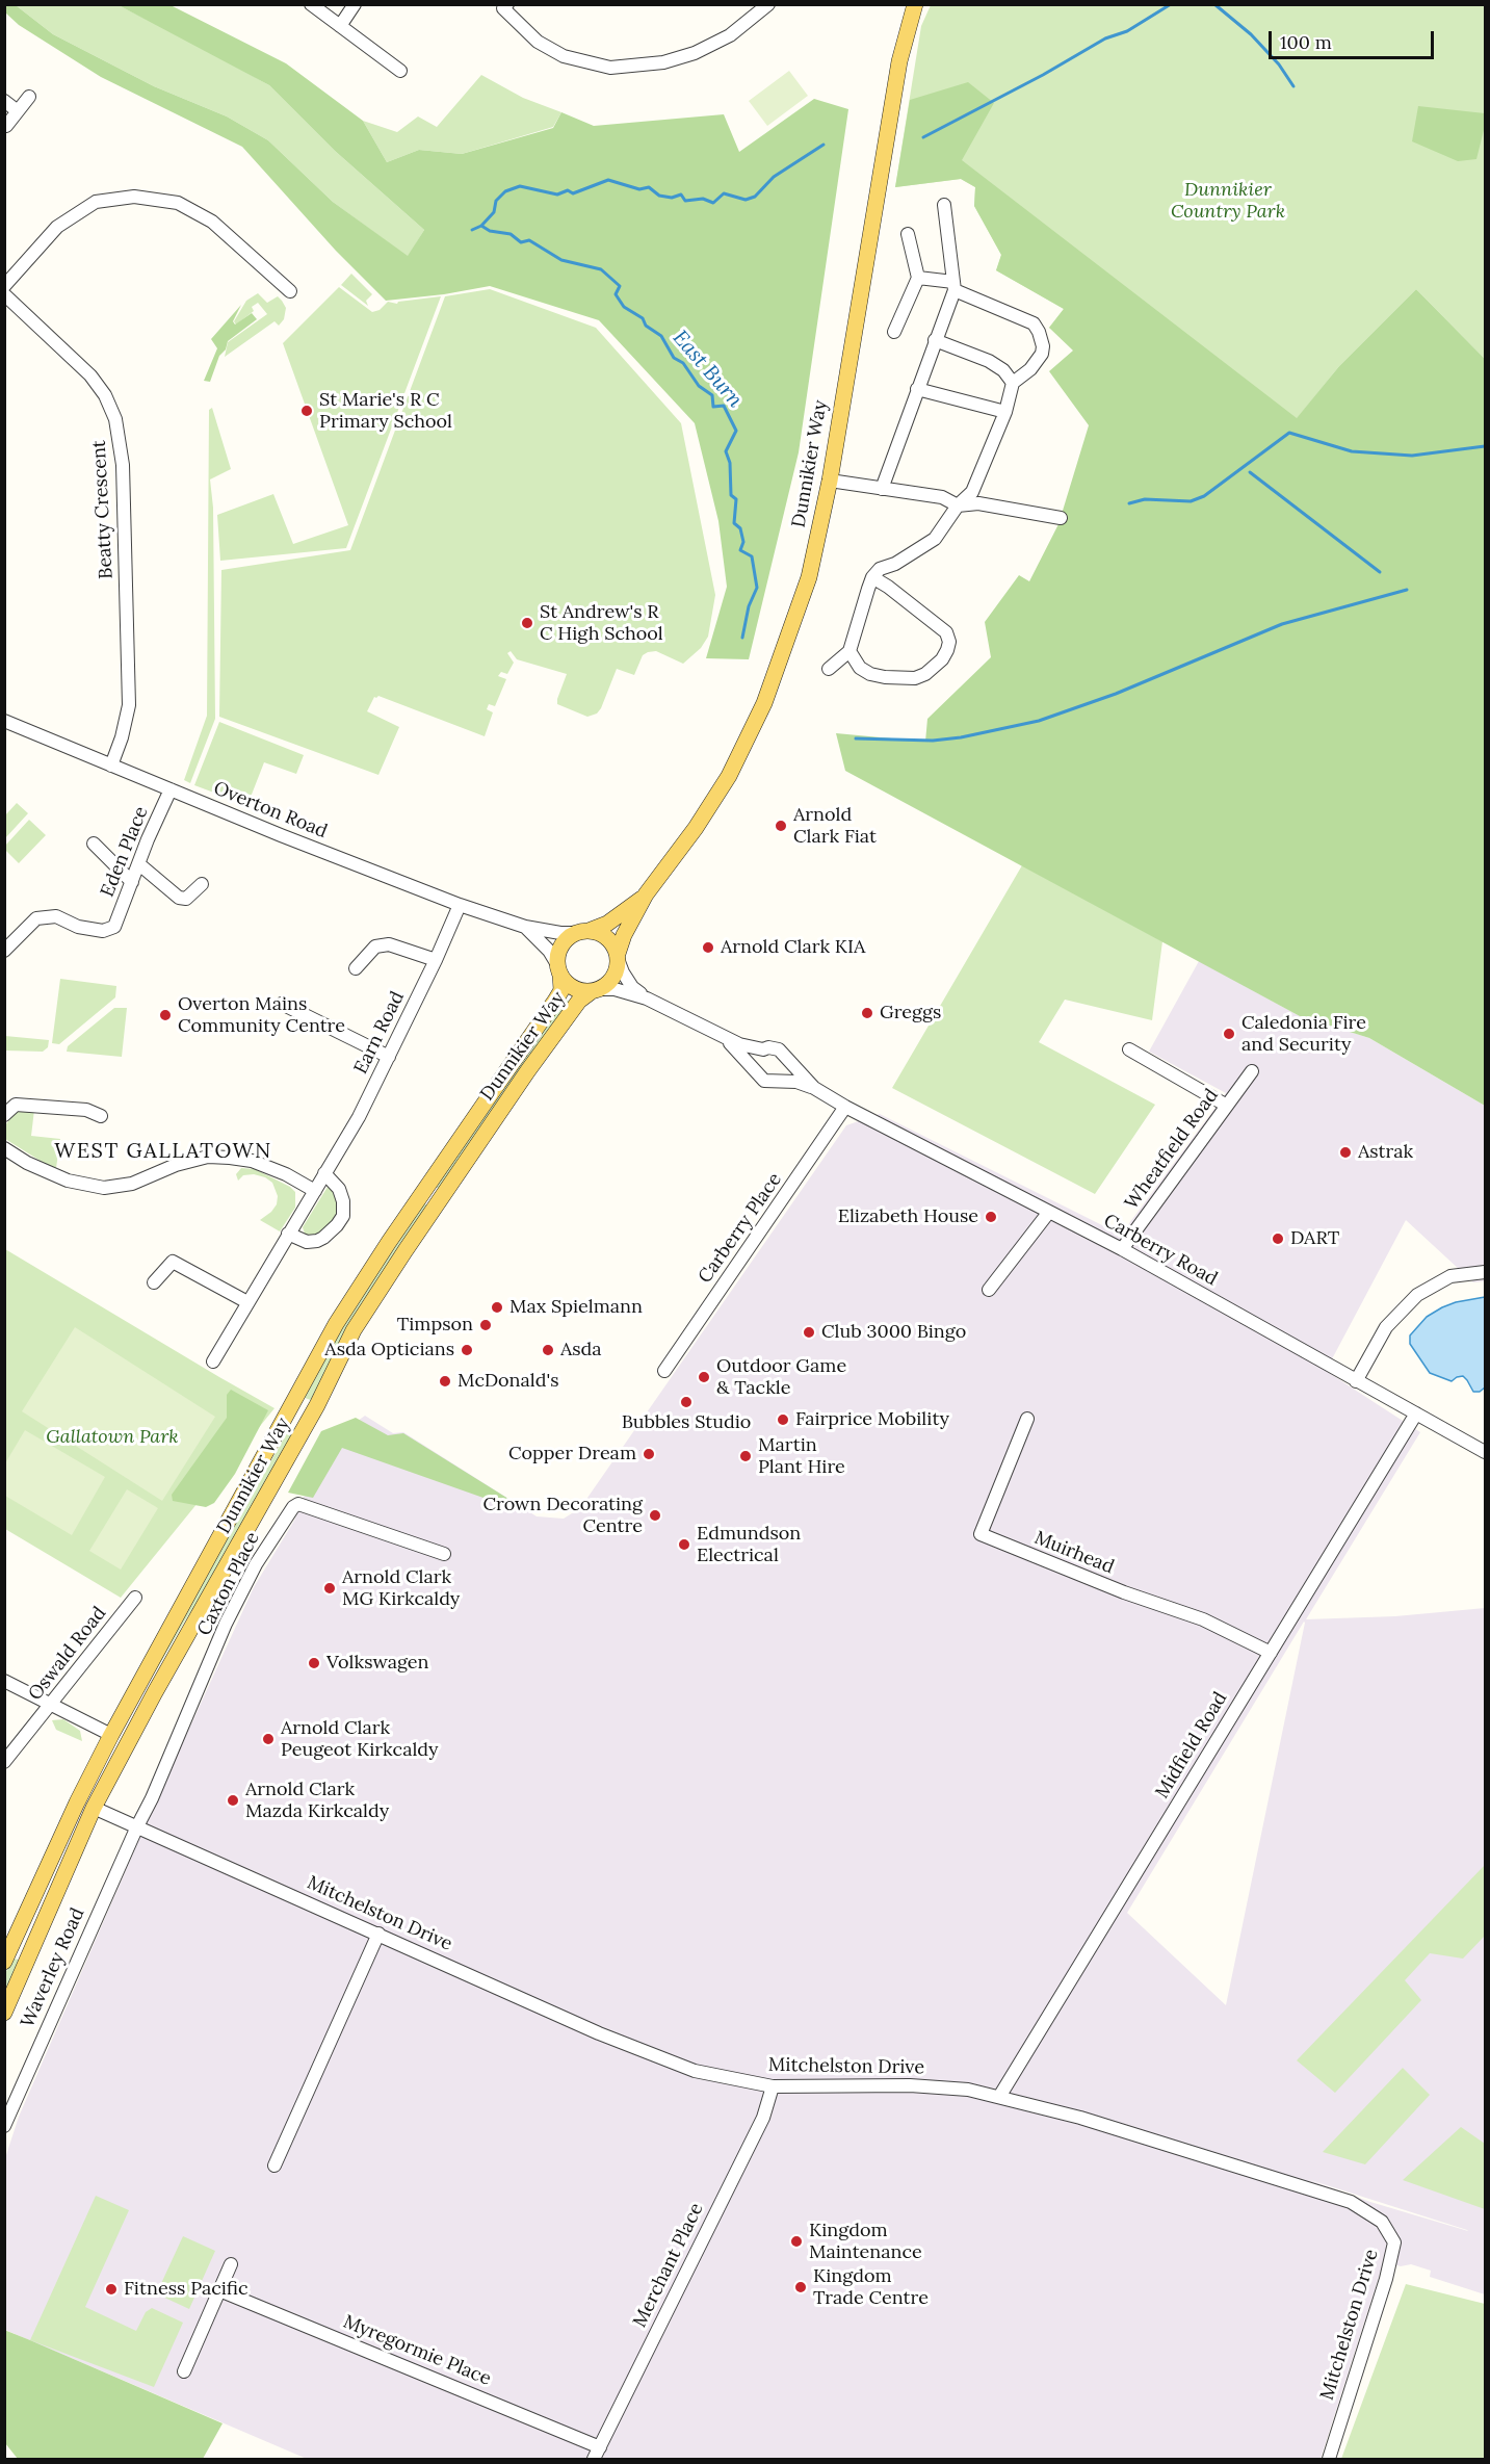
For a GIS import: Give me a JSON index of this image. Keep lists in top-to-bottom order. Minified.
{"streets":{"main road":["Dunnikier Way"],"street":["Beatty Crescent","Overton Road","Eden Place","Earn Road","Wheatfield Road","Carberry Place","Carberry Road","Muirhead","Caxton Place","Oswald Road","Midfield Road","Mitchelston Drive","Waverley Road","Merchant Place","Myregormie Place"]},"crossings":[["Dunnikier Way","Overton Road"],["Dunnikier Way","Carberry Road"],["Dunnikier Way","Mitchelston Drive"],["Beatty Crescent","Overton Road"],["Overton Road","Eden Place"],["Overton Road","Earn Road"],["Overton Road","Carberry Road"],["Wheatfield Road","Carberry Road"],["Carberry Place","Carberry Road"],["Carberry Road","Midfield Road"],["Muirhead","Midfield Road"],["Caxton Place","Mitchelston Drive"],["Caxton Place","Waverley Road"],["Midfield Road","Mitchelston Drive"],["Mitchelston Drive","Waverley Road"],["Mitchelston Drive","Merchant Place"],["Merchant Place","Myregormie Place"]],"districts":["WEST GALLATOWN"],"water":["East Burn"],"parks":["Dunnikier Country Park","Gallatown Park"],"places":["St Marie's R C Primary School","St Andrew's R C High School","Arnold Clark Fiat","Arnold Clark KIA","Greggs","Overton Mains Community Centre","Caledonia Fire and Security","Astrak","Elizabeth House","DART","Max Spielmann","Timpson","Club 3000 Bingo","Asda Opticians","Asda","Outdoor Game & Tackle","McDonald's","Bubbles Studio","Fairprice Mobility","Copper Dream","Martin Plant Hire","Crown Decorating Centre","Edmundson Electrical","Arnold Clark MG Kirkcaldy","Volkswagen","Arnold Clark Peugeot Kirkcaldy","Arnold Clark Mazda Kirkcaldy","Kingdom Maintenance","Kingdom Trade Centre","Fitness Pacific"],"scale_bar":"100 m"}
